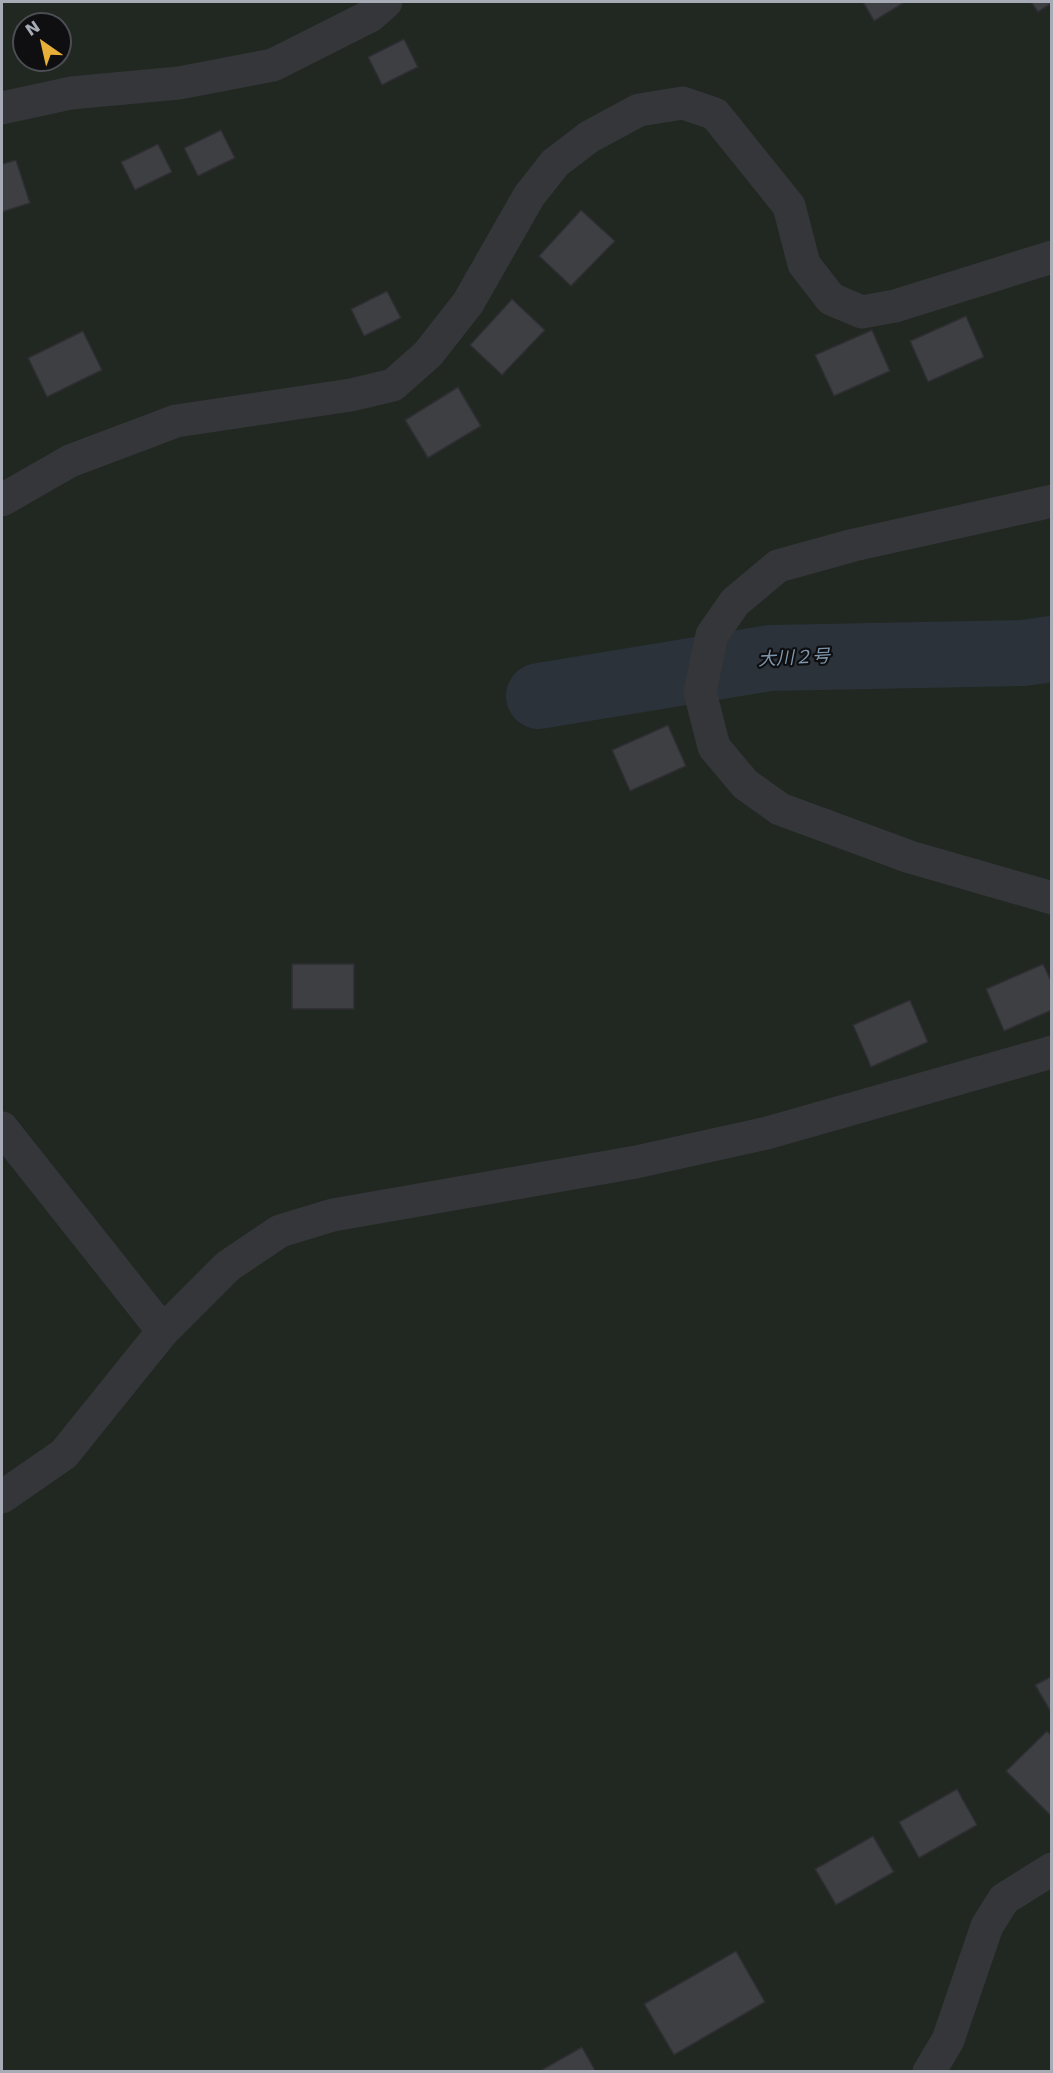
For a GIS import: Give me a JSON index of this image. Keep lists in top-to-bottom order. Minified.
{"water":["大川２号"],"north":"top left"}
